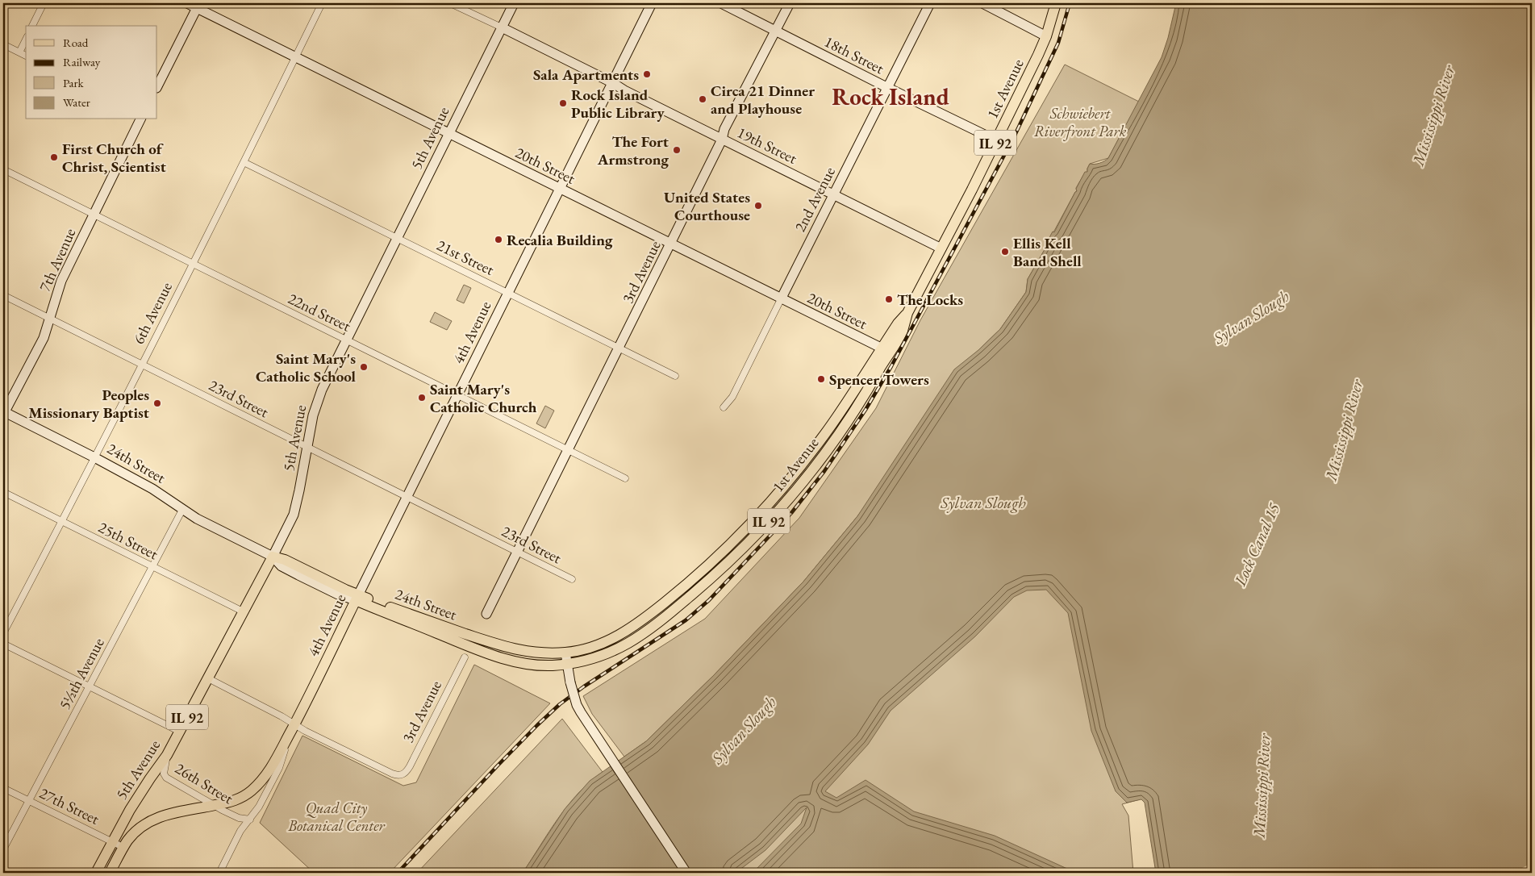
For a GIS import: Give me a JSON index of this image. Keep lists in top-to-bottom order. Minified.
{"streets":{"main road":["1st Avenue","5th Avenue","IL 92","4th Avenue","24th Street"],"street":["18th Street","19th Street","20th Street","2nd Avenue","21st Street","7th Avenue","3rd Avenue","22nd Street","6th Avenue","23rd Street","25th Street","5½th Avenue","26th Street","27th Street"]},"crossings":[["18th Street","1st Avenue"],["18th Street","2nd Avenue"],["18th Street","3rd Avenue"],["1st Avenue","19th Street"],["1st Avenue","20th Street"],["1st Avenue","24th Street"],["5th Avenue","19th Street"],["5th Avenue","20th Street"],["5th Avenue","21st Street"],["5th Avenue","22nd Street"],["5th Avenue","23rd Street"],["5th Avenue","24th Street"],["5th Avenue","25th Street"],["5th Avenue","26th Street"],["5th Avenue","27th Street"],["19th Street","2nd Avenue"],["19th Street","3rd Avenue"],["19th Street","4th Avenue"],["20th Street","2nd Avenue"],["20th Street","3rd Avenue"],["20th Street","6th Avenue"],["20th Street","4th Avenue"],["21st Street","3rd Avenue"],["21st Street","6th Avenue"],["21st Street","4th Avenue"],["7th Avenue","22nd Street"],["7th Avenue","23rd Street"],["7th Avenue","24th Street"],["3rd Avenue","22nd Street"],["3rd Avenue","4th Avenue"],["3rd Avenue","23rd Street"],["22nd Street","6th Avenue"],["22nd Street","4th Avenue"],["6th Avenue","23rd Street"],["6th Avenue","24th Street"],["6th Avenue","25th Street"],["4th Avenue","23rd Street"],["4th Avenue","24th Street"],["24th Street","5½th Avenue"],["25th Street","5½th Avenue"],["5½th Avenue","27th Street"]],"districts":["Rock Island"],"water":["Mississippi River","Sylvan Slough","Lock Canal 15"],"parks":["Schwiebert Riverfront Park","Quad City Botanical Center"],"places":["Sala Apartments","Circa 21 Dinner and Playhouse","Rock Island Public Library","The Fort Armstrong","First Church of Christ, Scientist","United States Courthouse","Recalia Building","Ellis Kell Band Shell","The Locks","Saint Mary's Catholic School","Spencer Towers","Saint Mary's Catholic Church","Peoples Missionary Baptist"],"legend":["Road","Railway","Park","Water"]}
